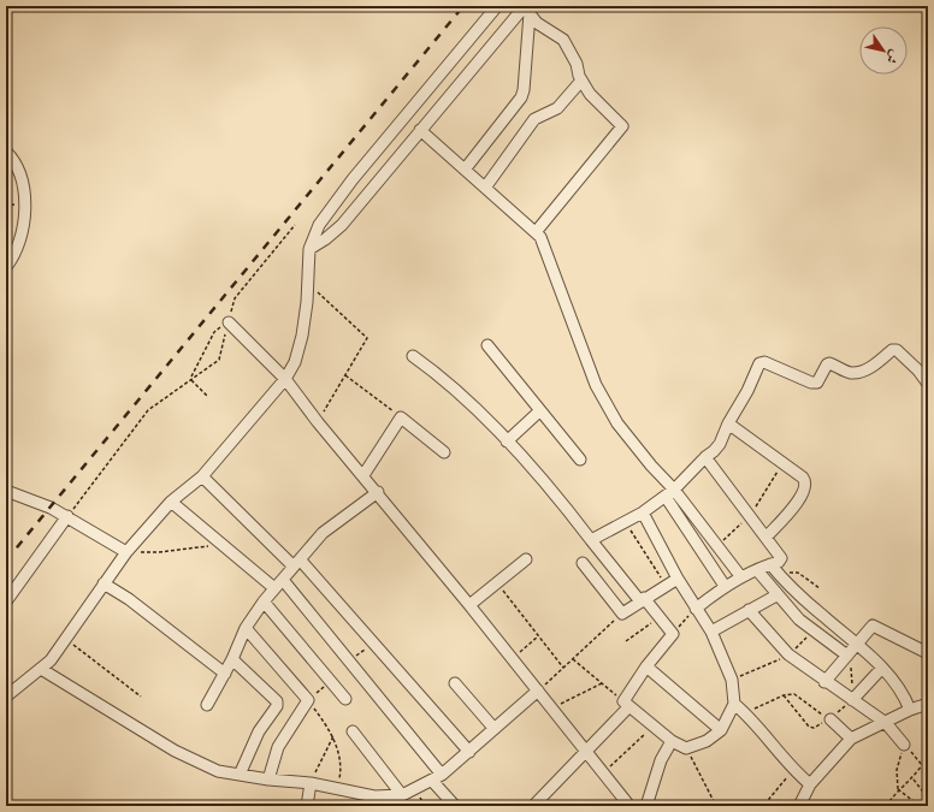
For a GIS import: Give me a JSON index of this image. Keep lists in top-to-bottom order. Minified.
{"north":"bottom right"}
